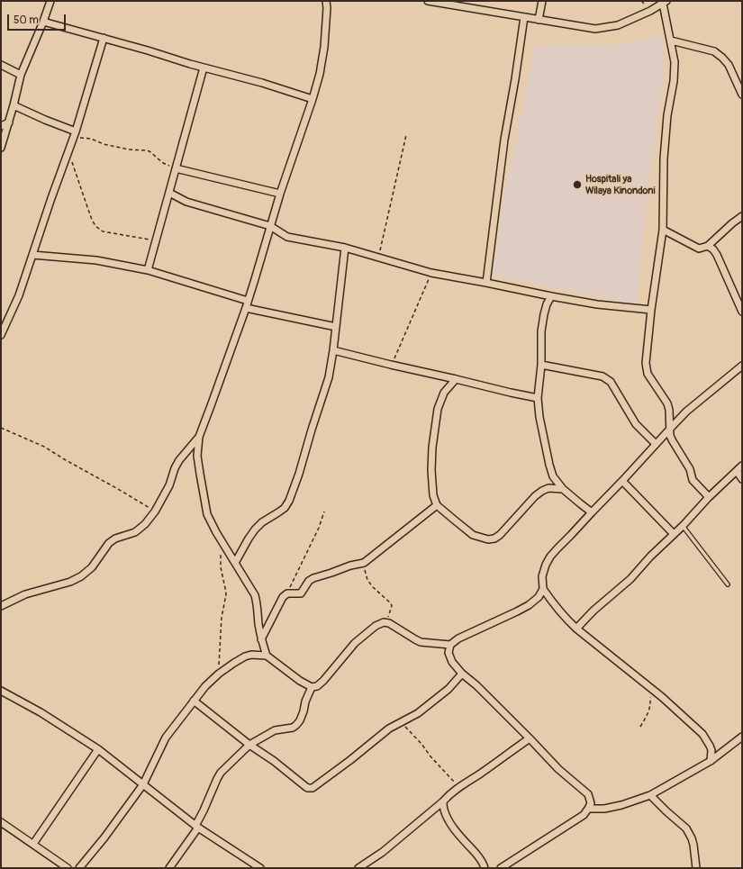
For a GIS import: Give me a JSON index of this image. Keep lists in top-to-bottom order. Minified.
{"places":["Hospitali ya Wilaya Kinondoni"],"scale_bar":"50 m"}
